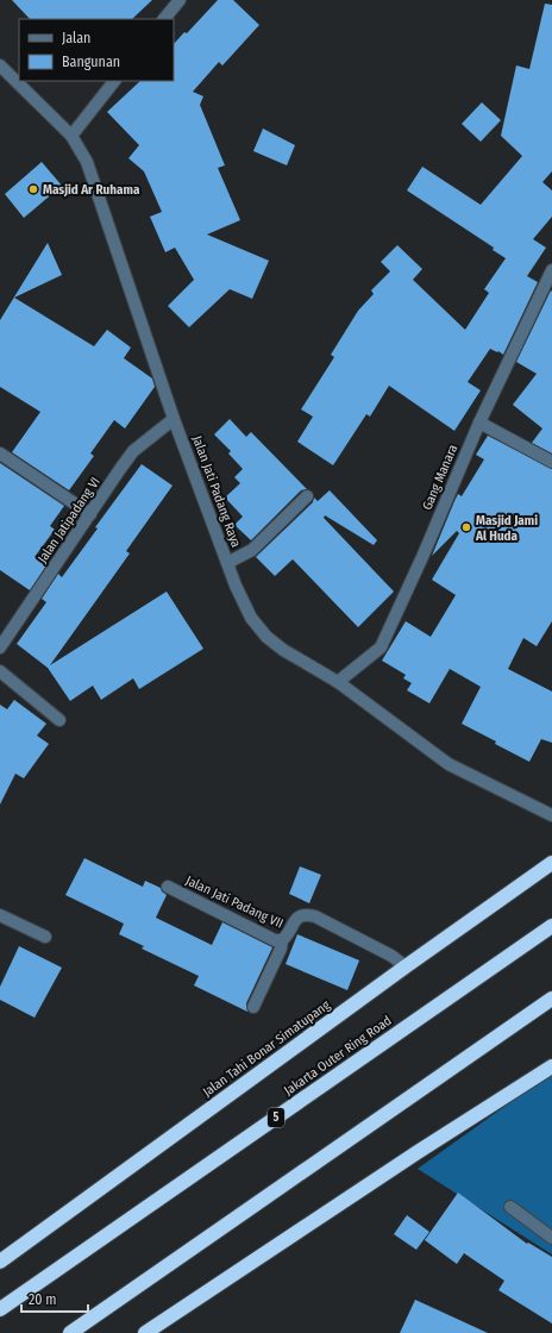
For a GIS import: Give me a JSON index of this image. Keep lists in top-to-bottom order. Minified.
{"streets":{"highway":["Jalan Tahi Bonar Simatupang","Jakarta Outer Ring Road","5"],"street":["Gang Manara","Jalan Jati Padang Raya","Jalan Jatipadang VI","Jalan Jati Padang VII"]},"crossings":[["Gang Manara","Jalan Jati Padang Raya"],["Jalan Jati Padang Raya","Jalan Jatipadang VI"],["Jalan Jati Padang VII","Jalan Tahi Bonar Simatupang"]],"places":["Masjid Ar Ruhama","Masjid Jami Al Huda"],"legend":["Jalan","Bangunan"],"scale_bar":"20 m"}
